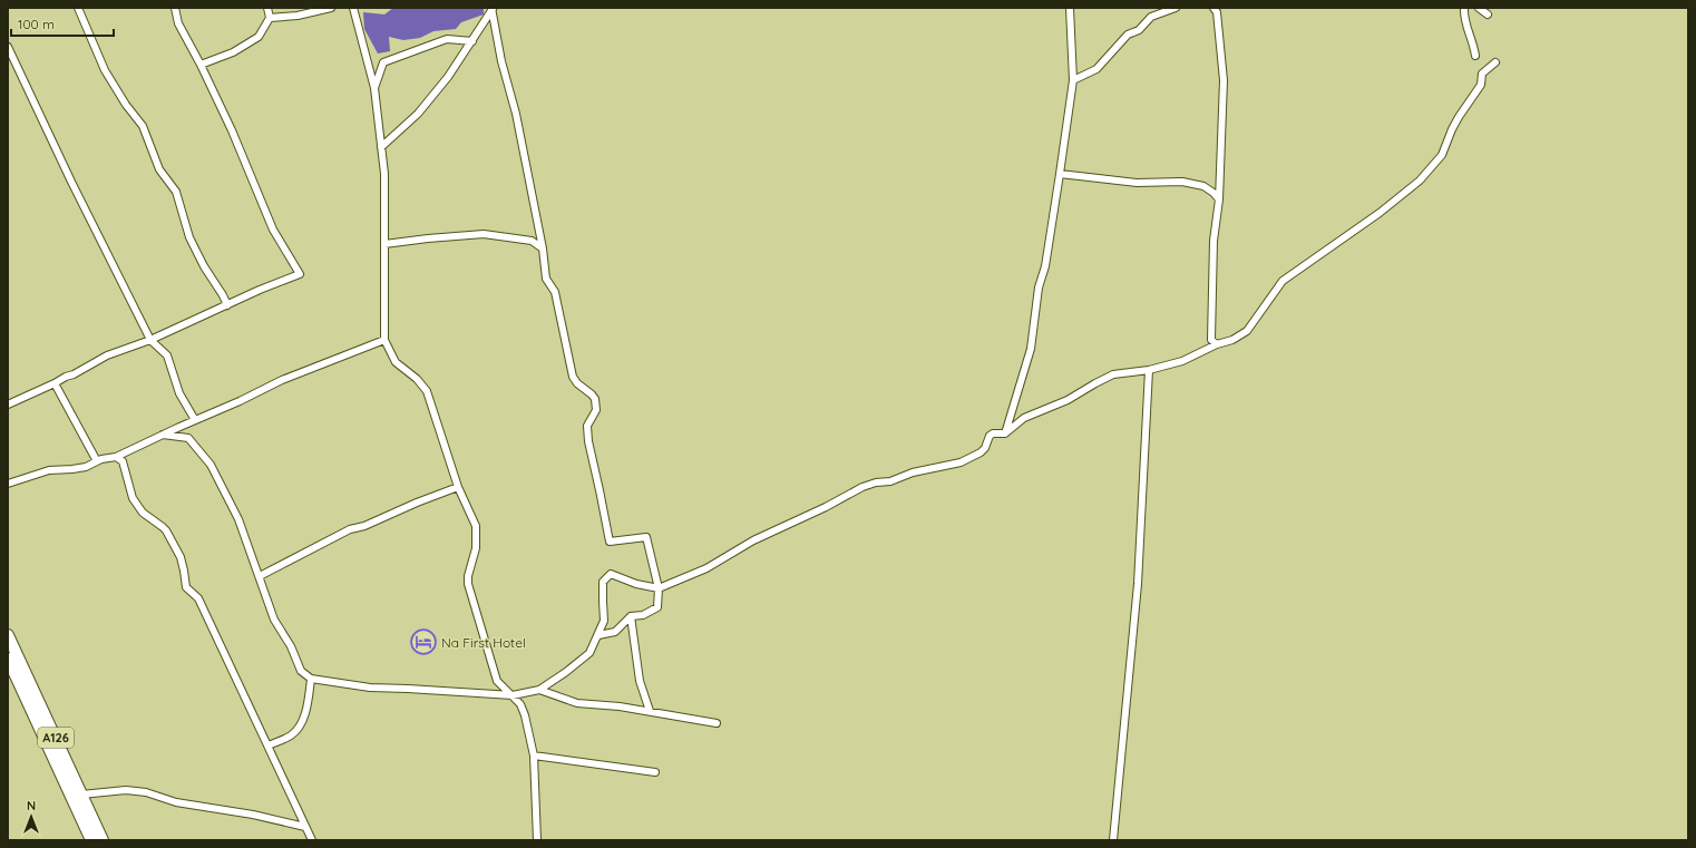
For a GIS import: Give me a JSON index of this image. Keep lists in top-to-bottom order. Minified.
{"streets":{"highway":["A126"]},"places":{"hotel":["Na First Hotel"]},"scale_bar":"100 m","north":"top"}
